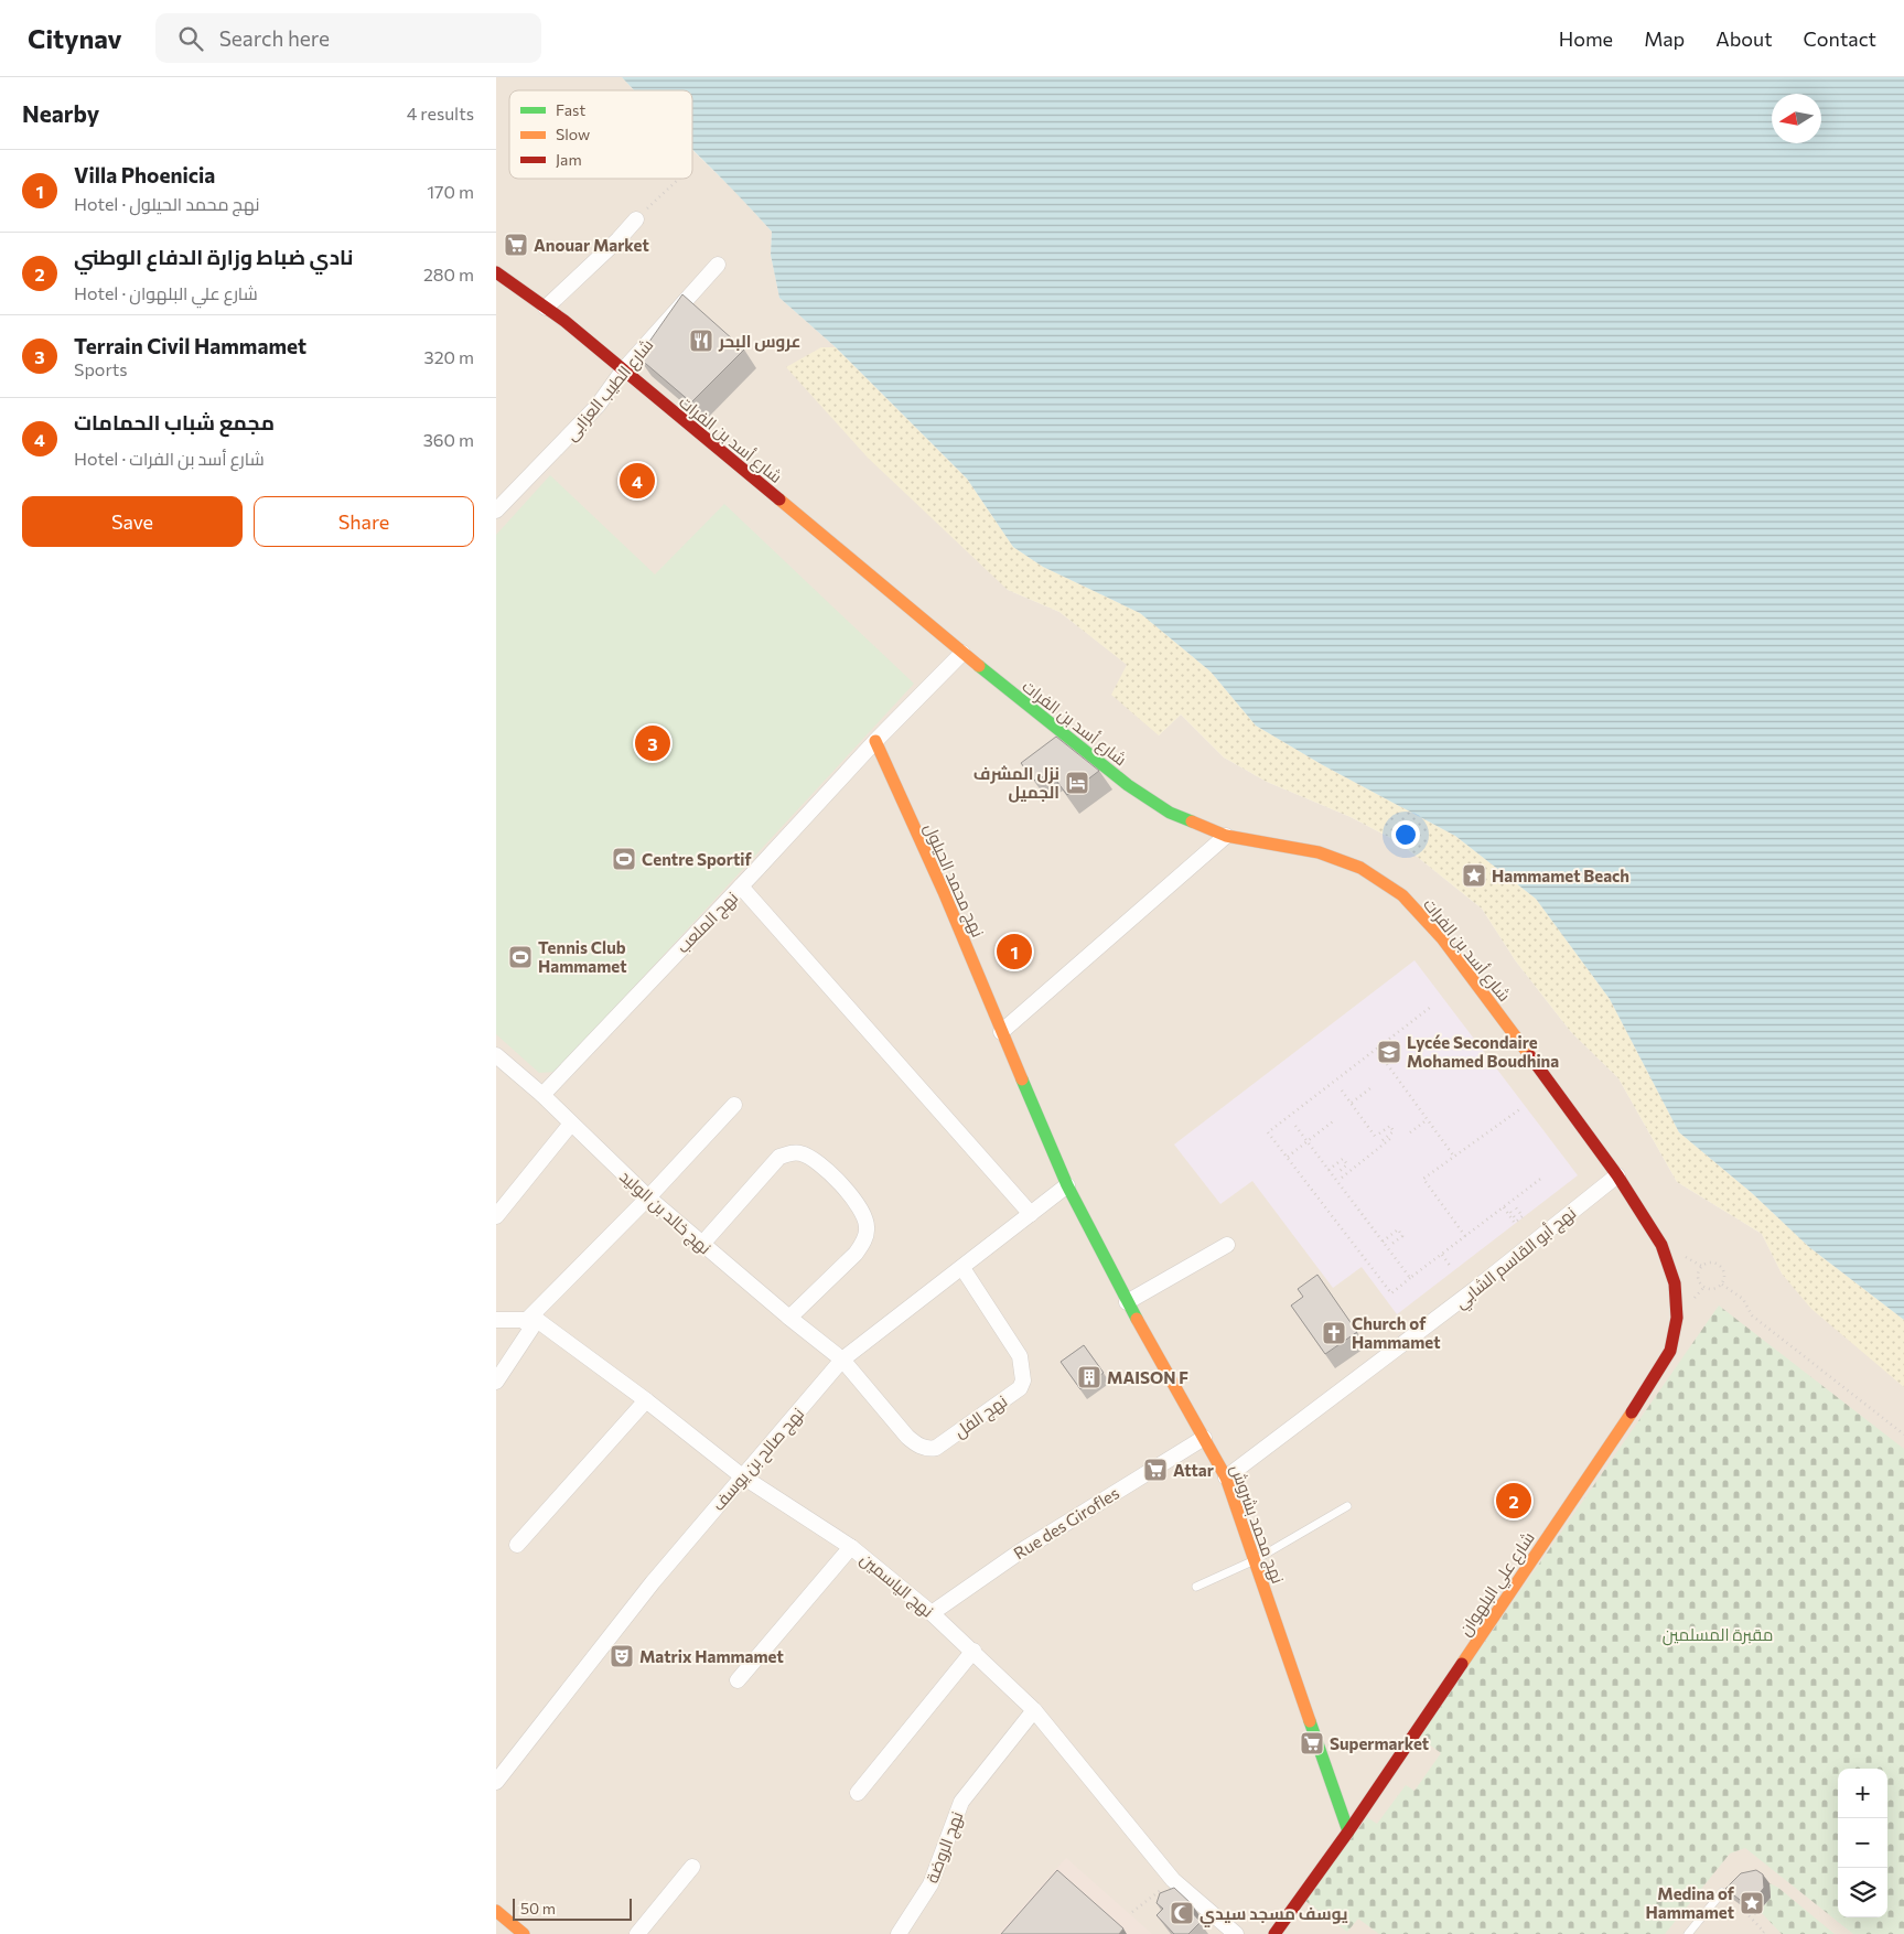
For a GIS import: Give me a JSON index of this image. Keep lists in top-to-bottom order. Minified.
{"streets":{"street":["شارع الطيب العزابى","شارع أسد بن الفرات","نهج محمد الحيلول","نهج الملعب","نهج خالد بن الوليد","نهج أبو القاسم الشابي","نهج الفل","نهج صالح بن يوسف","Rue des Girofles","نهج محمد بشروش","شارع علي البلهوان","نهج الياسمين","نهج الروضة"]},"crossings":[["شارع الطيب العزابى","شارع أسد بن الفرات"],["شارع أسد بن الفرات","نهج الملعب"],["شارع أسد بن الفرات","نهج أبو القاسم الشابي"],["شارع أسد بن الفرات","شارع علي البلهوان"],["نهج محمد الحيلول","نهج الملعب"],["نهج محمد الحيلول","نهج صالح بن يوسف"],["نهج محمد الحيلول","نهج محمد بشروش"],["نهج الملعب","نهج خالد بن الوليد"],["نهج خالد بن الوليد","نهج الفل"],["نهج خالد بن الوليد","نهج صالح بن يوسف"],["نهج أبو القاسم الشابي","نهج محمد بشروش"],["نهج أبو القاسم الشابي","شارع علي البلهوان"],["نهج الفل","نهج صالح بن يوسف"],["نهج صالح بن يوسف","نهج محمد بشروش"],["نهج صالح بن يوسف","نهج الياسمين"],["Rue des Girofles","نهج محمد بشروش"],["Rue des Girofles","نهج الياسمين"],["نهج محمد بشروش","شارع علي البلهوان"],["نهج الياسمين","نهج الروضة"]],"parks":["مقبرة المسلمين"],"places":{"supermarket":["Anouar Market","Attar","Supermarket"],"restaurant":["عروس البحر"],"hotel":["نزل المشرف الجميل"],"sports":["Centre Sportif","Tennis Club Hammamet"],"place":["Hammamet Beach","Medina of Hammamet"],"school or university":["Lycée Secondaire Mohamed Boudhina"],"church":["Church of Hammamet"],"building":["MAISON F"],"theatre":["Matrix Hammamet"],"mosque":["يوسف مسجد سيدي"]},"legend":["Fast","Slow","Jam"],"scale_bar":"50 m","north":"left","page":{"header":"Citynav","search":"Search here","nav":["Home","Map","About","Contact"],"heading":["Nearby","4 results"],"list":[{"mark":"1","name":"Villa Phoenicia","note":"Hotel · نهج محمد الحيلول","value":"170 m"},{"mark":"2","name":"نادي ضباط وزارة الدفاع الوطني","note":"Hotel · شارع علي البلهوان","value":"280 m"},{"mark":"3","name":"Terrain Civil Hammamet","note":"Sports","value":"320 m"},{"mark":"4","name":"مجمع شباب الحمامات","note":"Hotel · شارع أسد بن الفرات","value":"360 m"}],"pins":["4","3","1","2"],"buttons":["Save","Share"],"map_buttons":["+","−"],"scale":"50 m"}}
